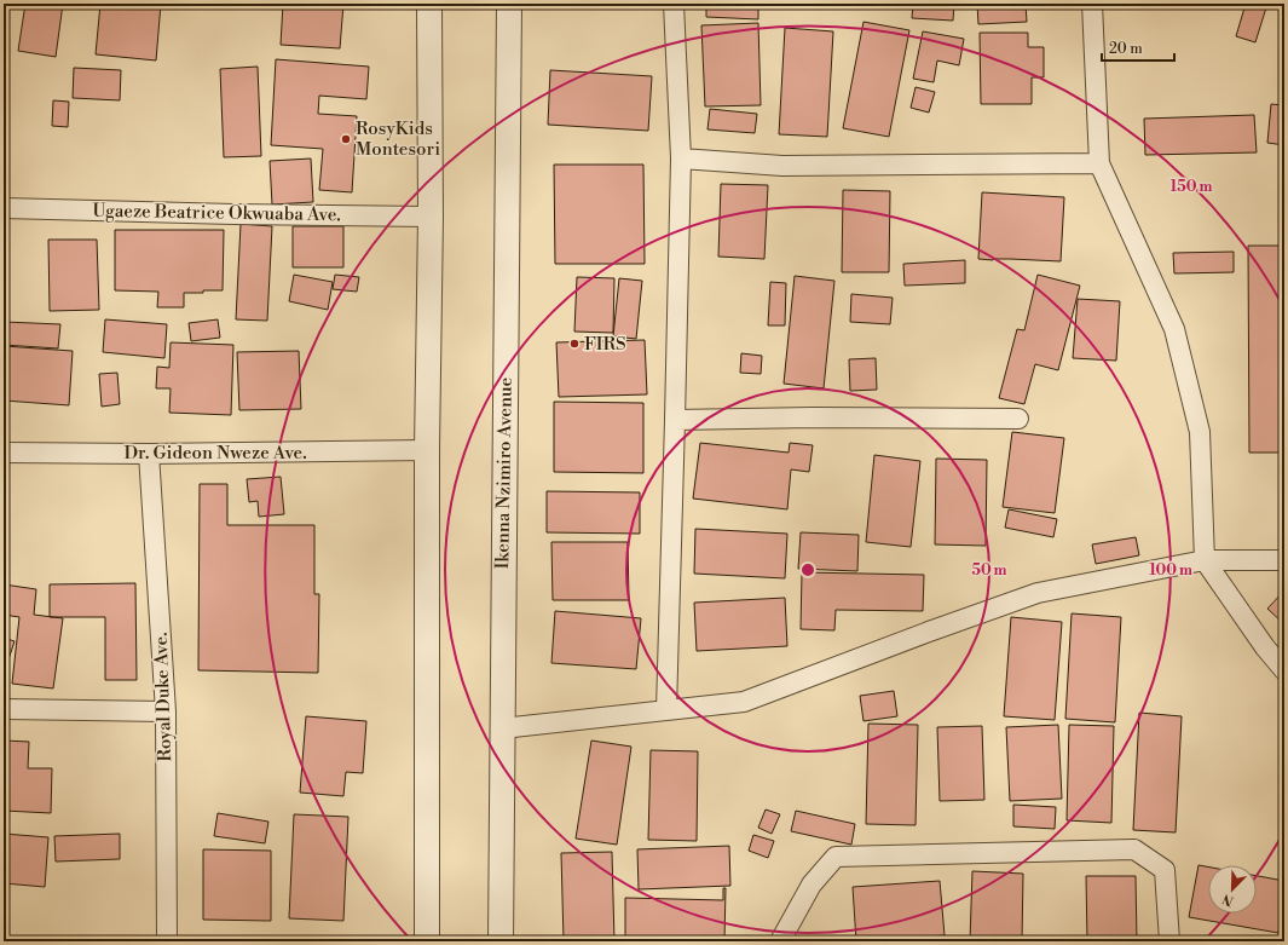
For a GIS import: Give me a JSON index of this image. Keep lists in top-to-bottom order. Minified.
{"streets":{"street":["Ugaeze Beatrice Okwuaba Ave.","Dr. Gideon Nweze Ave.","Ikenna Nzimiro Avenue","Royal Duke Ave."]},"crossings":[["Dr. Gideon Nweze Ave.","Royal Duke Ave."]],"places":["RosyKids Montesori","FIRS"],"scale_bar":"20 m","north":"bottom left","rings":["150 m","50 m","100 m"]}
